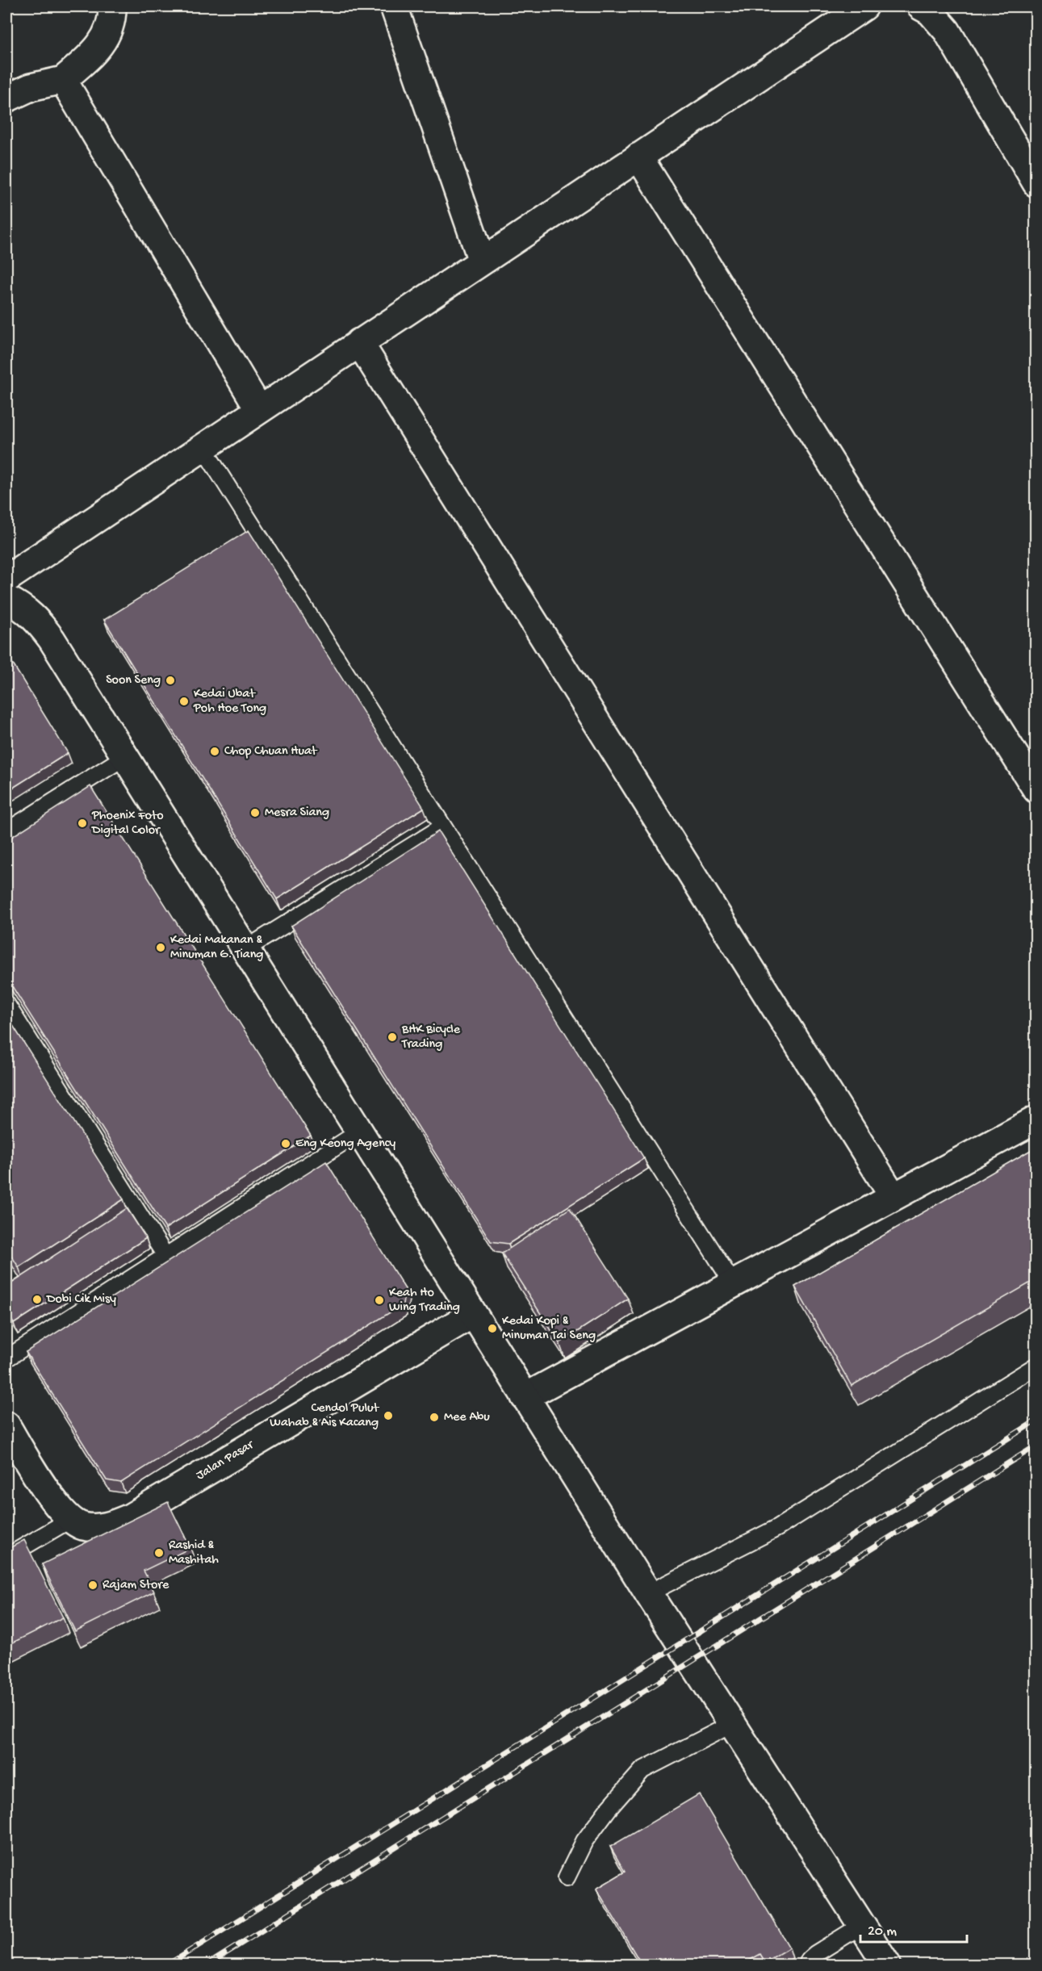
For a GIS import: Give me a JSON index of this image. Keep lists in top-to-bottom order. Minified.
{"streets":{"street":["Jalan Pasar"]},"places":["Soon Seng","Kedai Ubat Poh Hoe Tong","Chop Chuan Huat","Mesra Siang","Phoenix Foto Digital Color","Kedai Makanan & Minuman G. Tiang","BHK Bicycle Trading","Eng Keong Agency","Dobi Cik Misy","Keah Ho Wing Trading","Kedai Kopi & Minuman Tai Seng","Cendol Pulut Wahab & Ais Kacang","Mee Abu","Rashid & Mashitah","Rajam Store"],"scale_bar":"20 m"}
